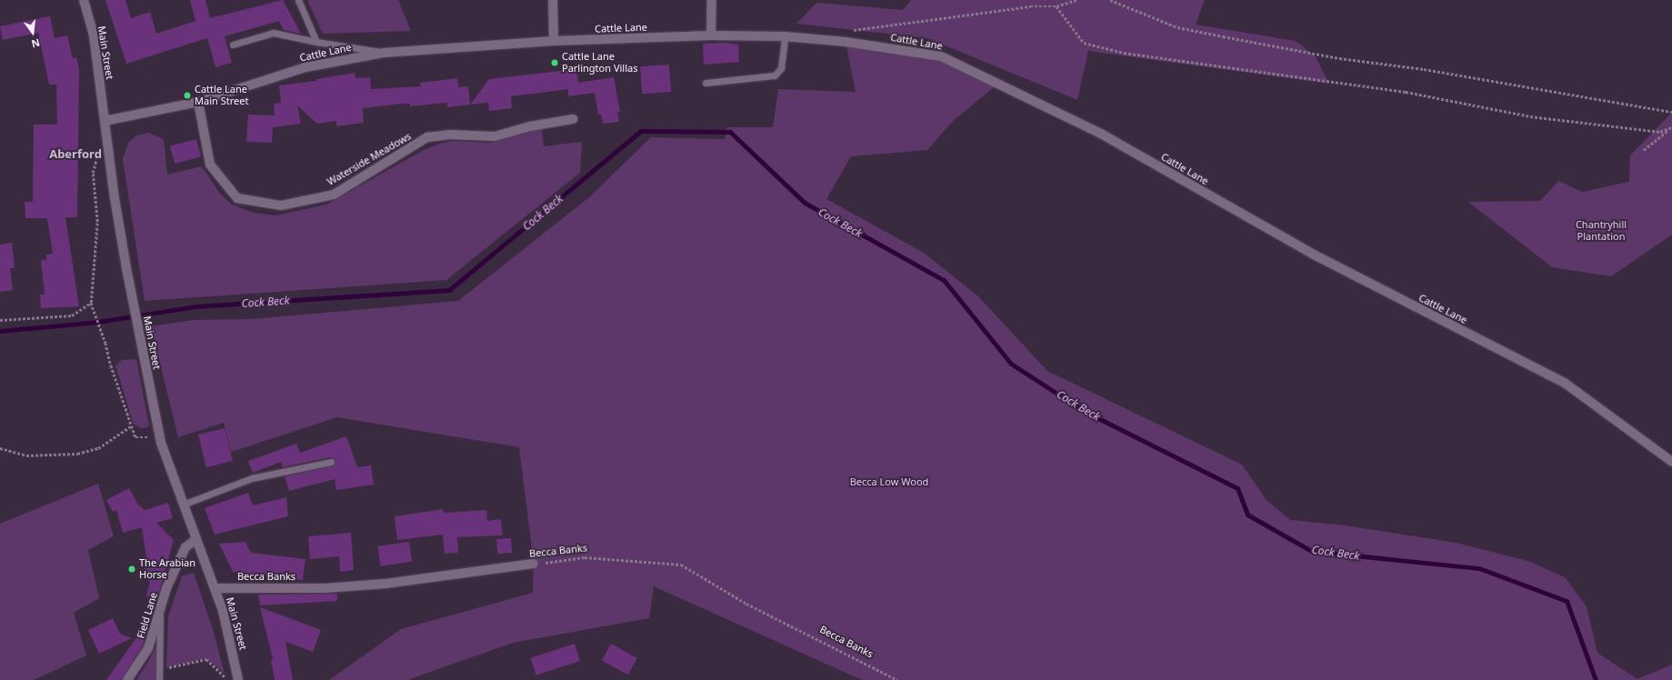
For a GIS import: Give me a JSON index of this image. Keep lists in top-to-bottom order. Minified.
{"streets":{"street":["Cattle Lane","Main Street","Waterside Meadows","Becca Banks","Field Lane"]},"crossings":[["Cattle Lane","Main Street"],["Cattle Lane","Waterside Meadows"],["Main Street","Becca Banks"],["Main Street","Field Lane"]],"districts":["Aberford"],"water":["Cock Beck"],"parks":["Chantryhill Plantation","Becca Low Wood"],"places":["Cattle Lane Parlington Villas","Cattle Lane Main Street","The Arabian Horse"],"north":"bottom"}
